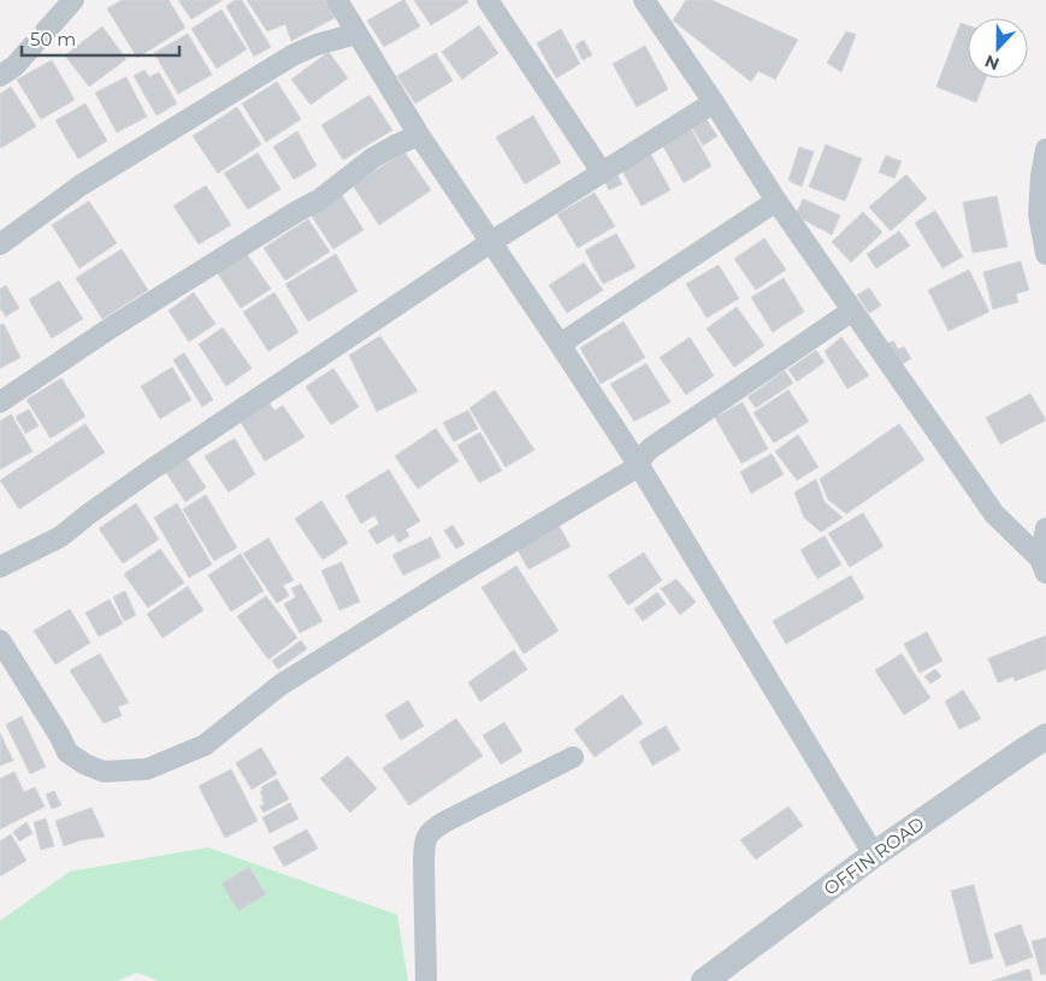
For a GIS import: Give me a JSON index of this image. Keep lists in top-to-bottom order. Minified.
{"streets":{"street":["OFFIN ROAD"]},"scale_bar":"50 m","north":"bottom"}
